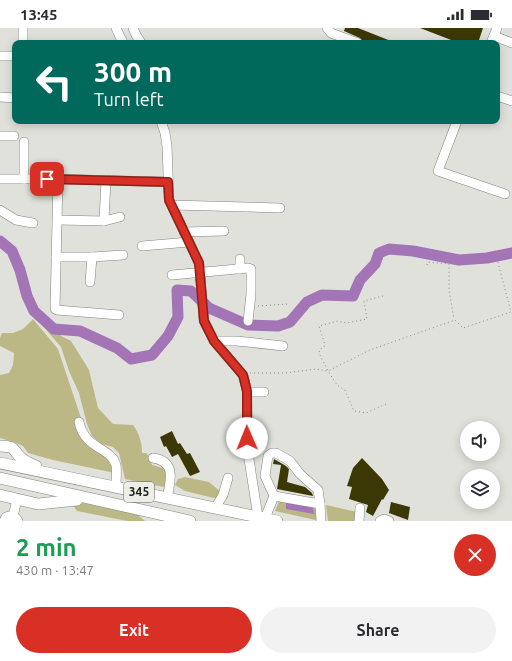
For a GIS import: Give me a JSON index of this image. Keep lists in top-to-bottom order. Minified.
{"streets":{"main road":["345"]},"page":{"status":"13:45","turn":["300 m","Turn left"],"heading":["2 min","430 m · 13:47"],"buttons":["Exit","Share"]}}
